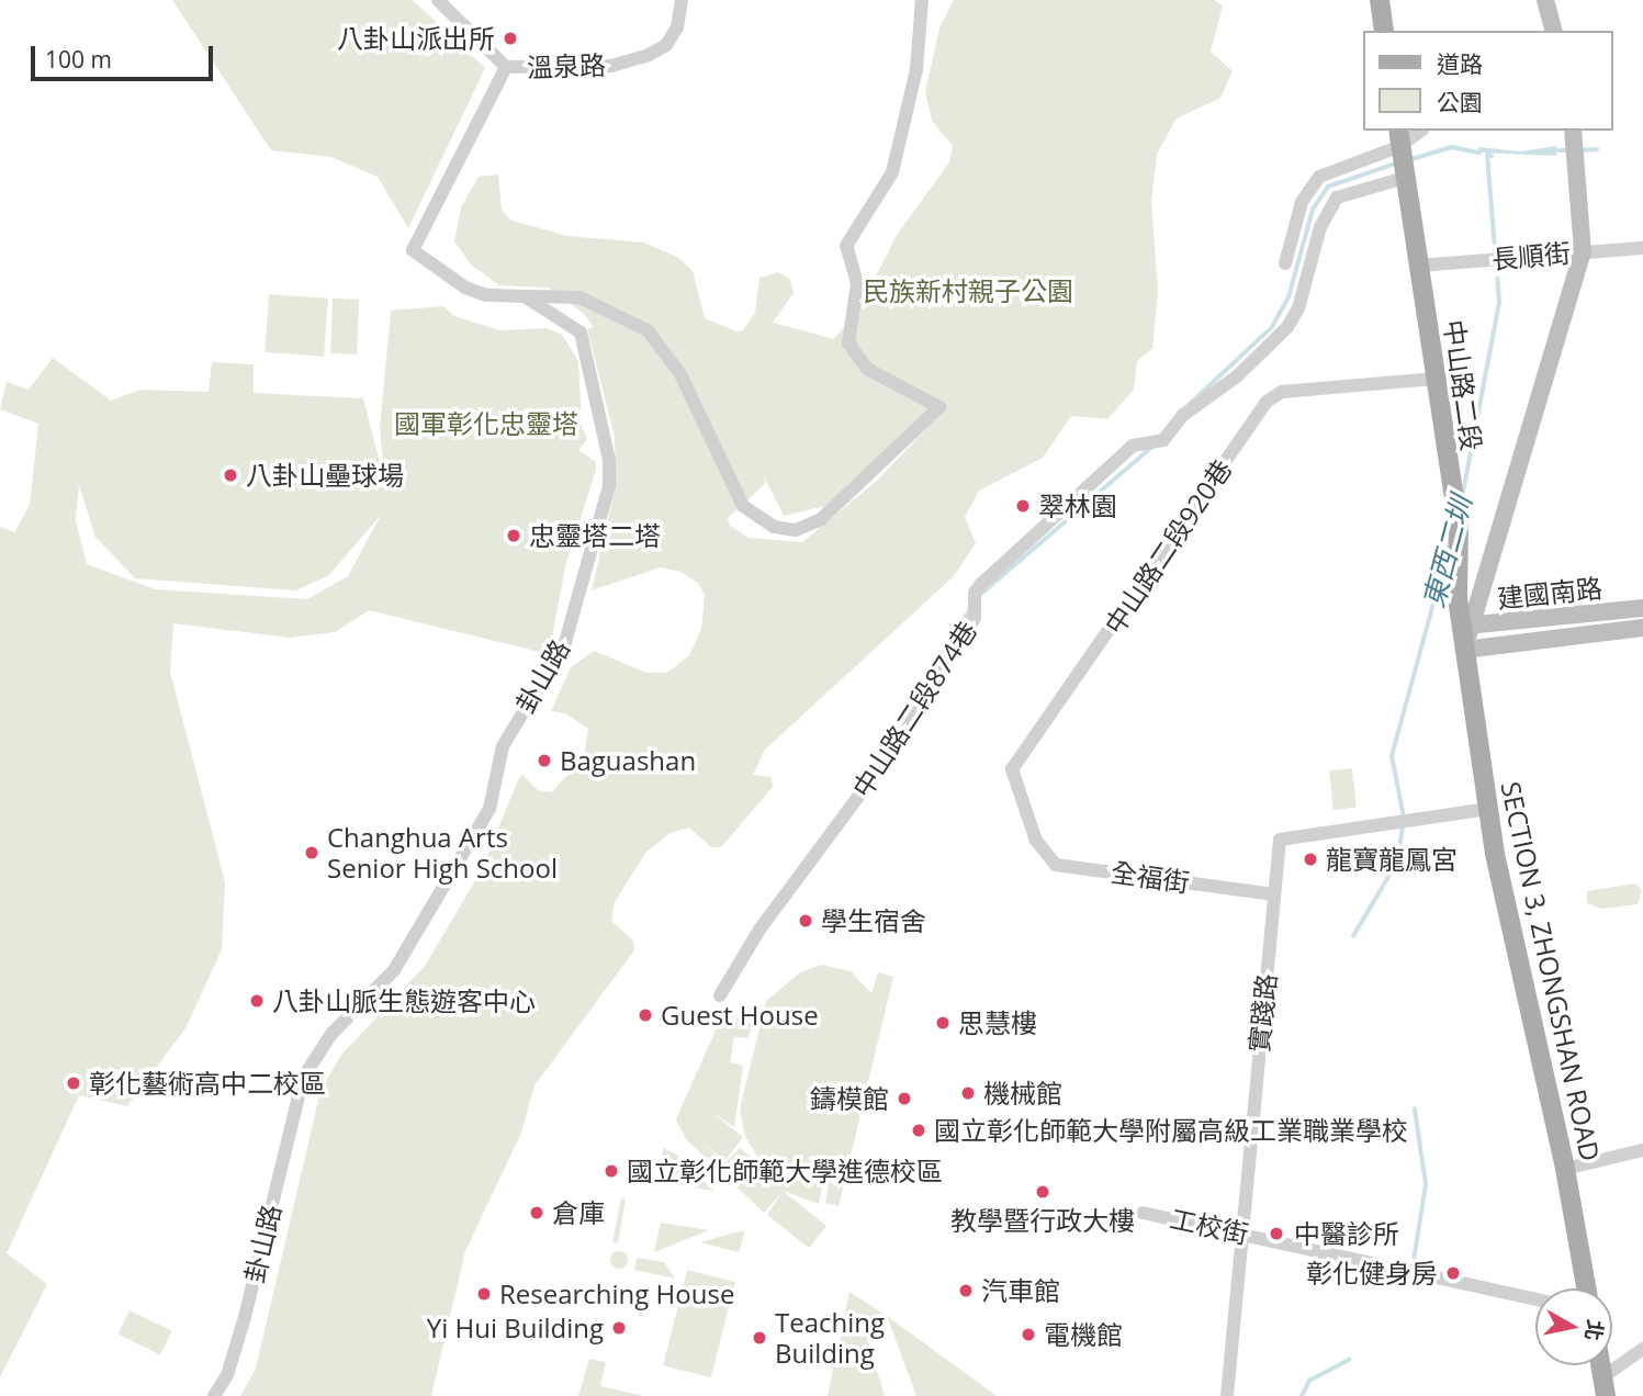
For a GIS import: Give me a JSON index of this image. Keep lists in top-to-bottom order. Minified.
{"streets":{"main road":["中山路二段","SECTION 3, ZHONGSHAN ROAD"],"street":["溫泉路","長順街","中山路二段920巷","建國南路","卦山路","中山路二段874巷","全福街","實踐路","工校街"]},"crossings":[["長順街","中山路二段"],["中山路二段","中山路二段920巷"],["中山路二段","建國南路"],["中山路二段","中山路二段874巷"],["中山路二段","SECTION 3, ZHONGSHAN ROAD"],["中山路二段920巷","全福街"],["建國南路","SECTION 3, ZHONGSHAN ROAD"],["全福街","實踐路"],["SECTION 3, ZHONGSHAN ROAD","實踐路"],["實踐路","工校街"]],"water":["東西二圳"],"parks":["民族新村親子公園","國軍彰化忠靈塔"],"places":["八卦山派出所","八卦山壘球場","翠林園","忠靈塔二塔","Baguashan","Changhua Arts Senior High School","龍寶龍鳳宮","學生宿舍","八卦山脈生態遊客中心","Guest House","思慧樓","彰化藝術高中二校區","機械館","鑄模館","國立彰化師範大學附屬高級工業職業學校","國立彰化師範大學進德校區","教學暨行政大樓","倉庫","中醫診所","彰化健身房","汽車館","Researching House","Yi Hui Building","電機館","Teaching Building"],"legend":["道路","公園"],"scale_bar":"100 m","north":"right"}
